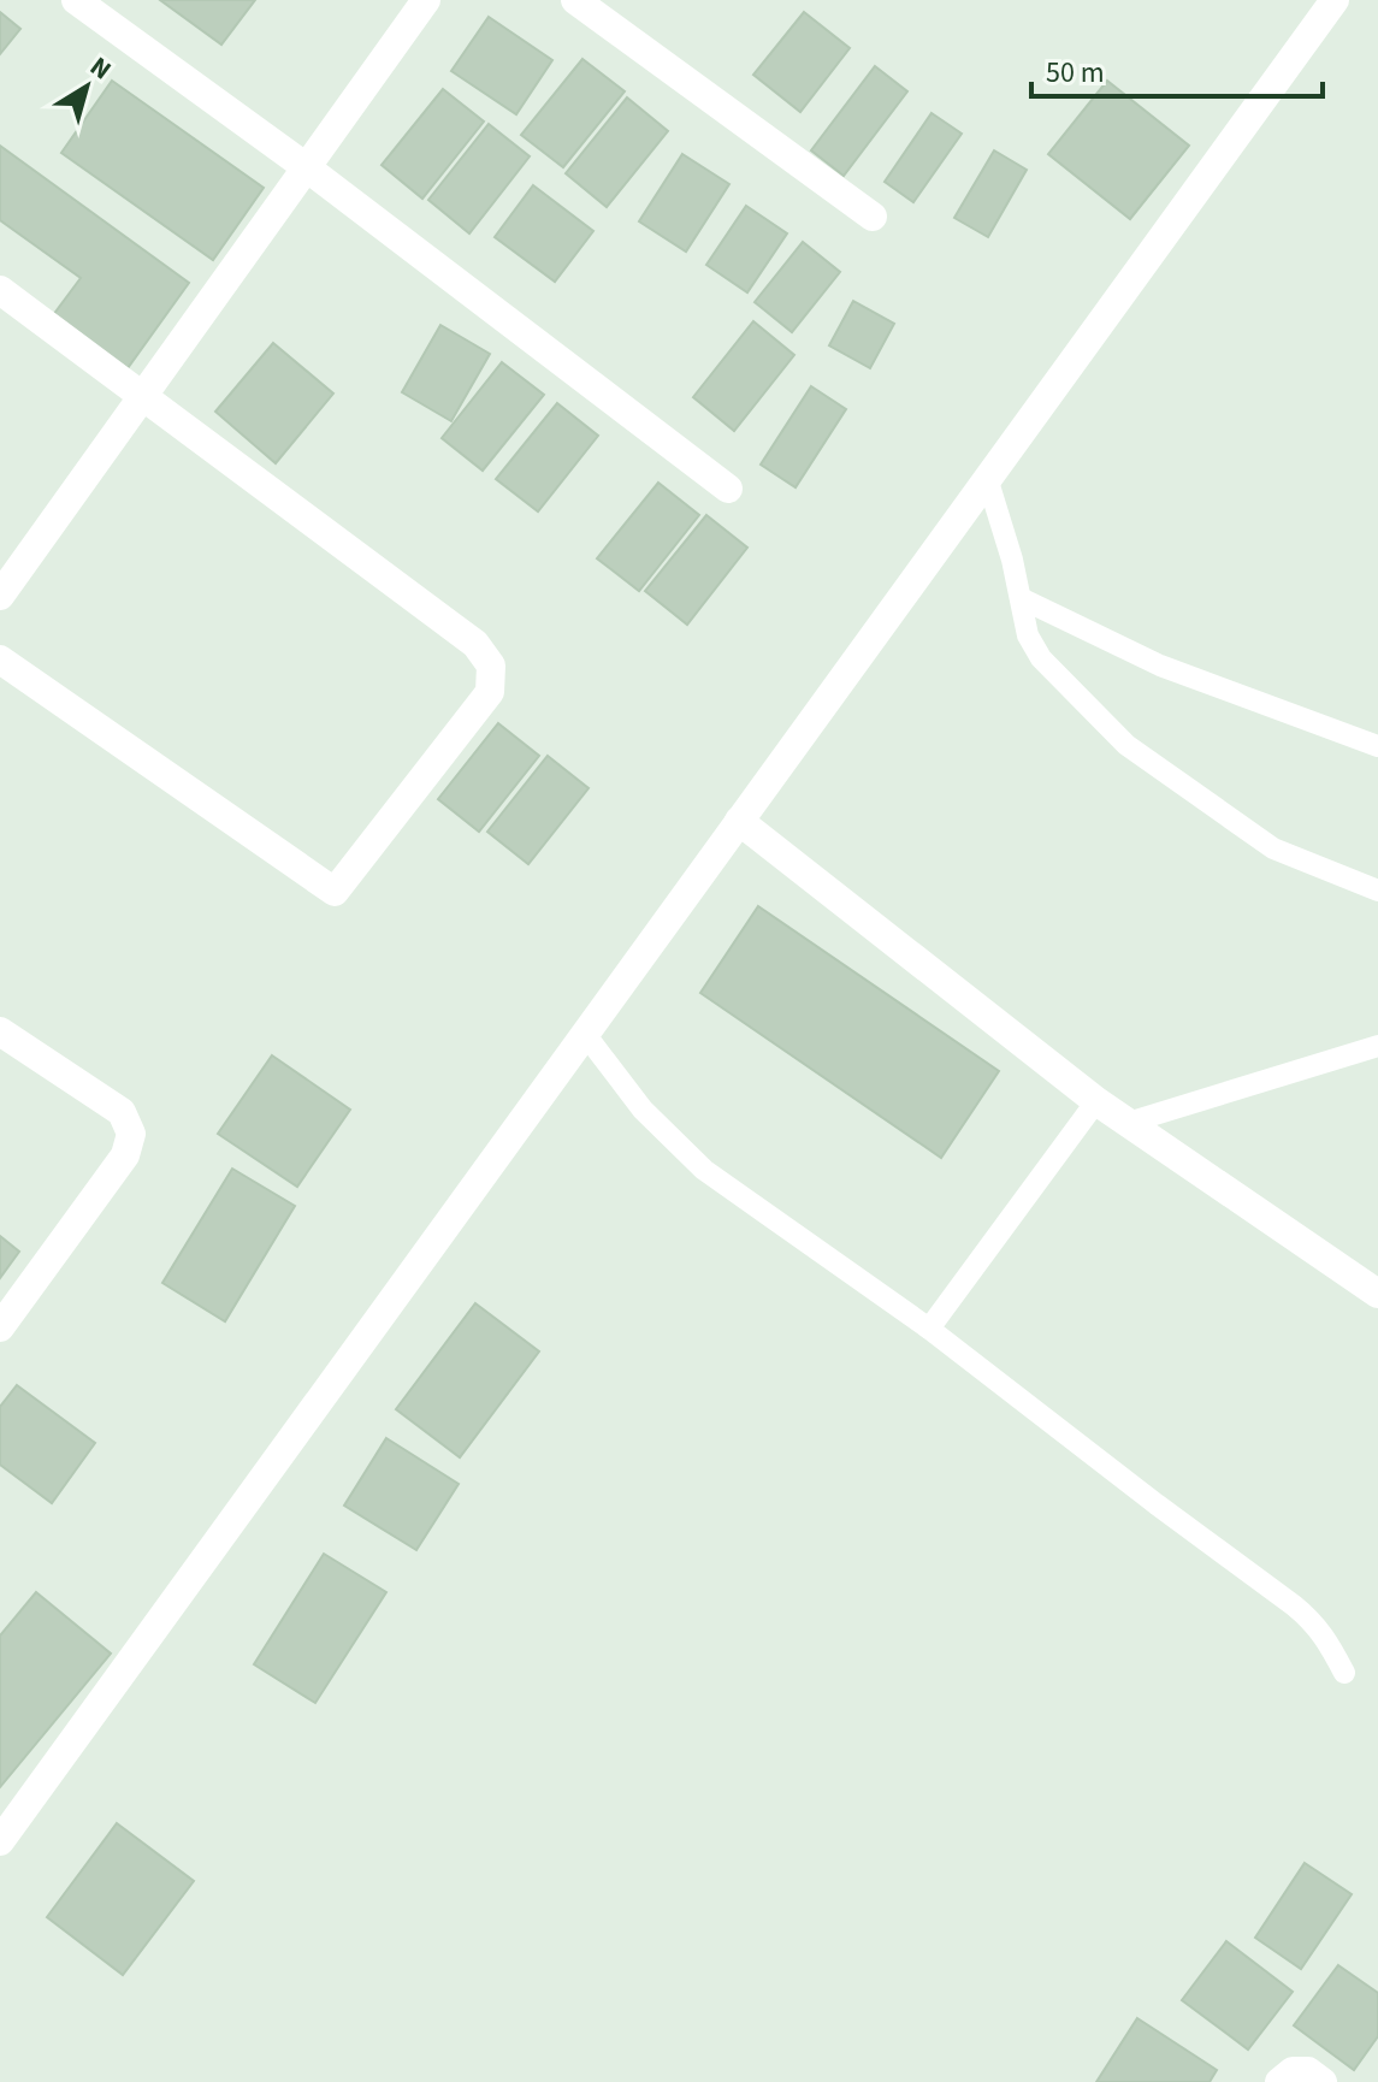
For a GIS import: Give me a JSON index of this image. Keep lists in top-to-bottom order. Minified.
{"scale_bar":"50 m","north":"top right"}
